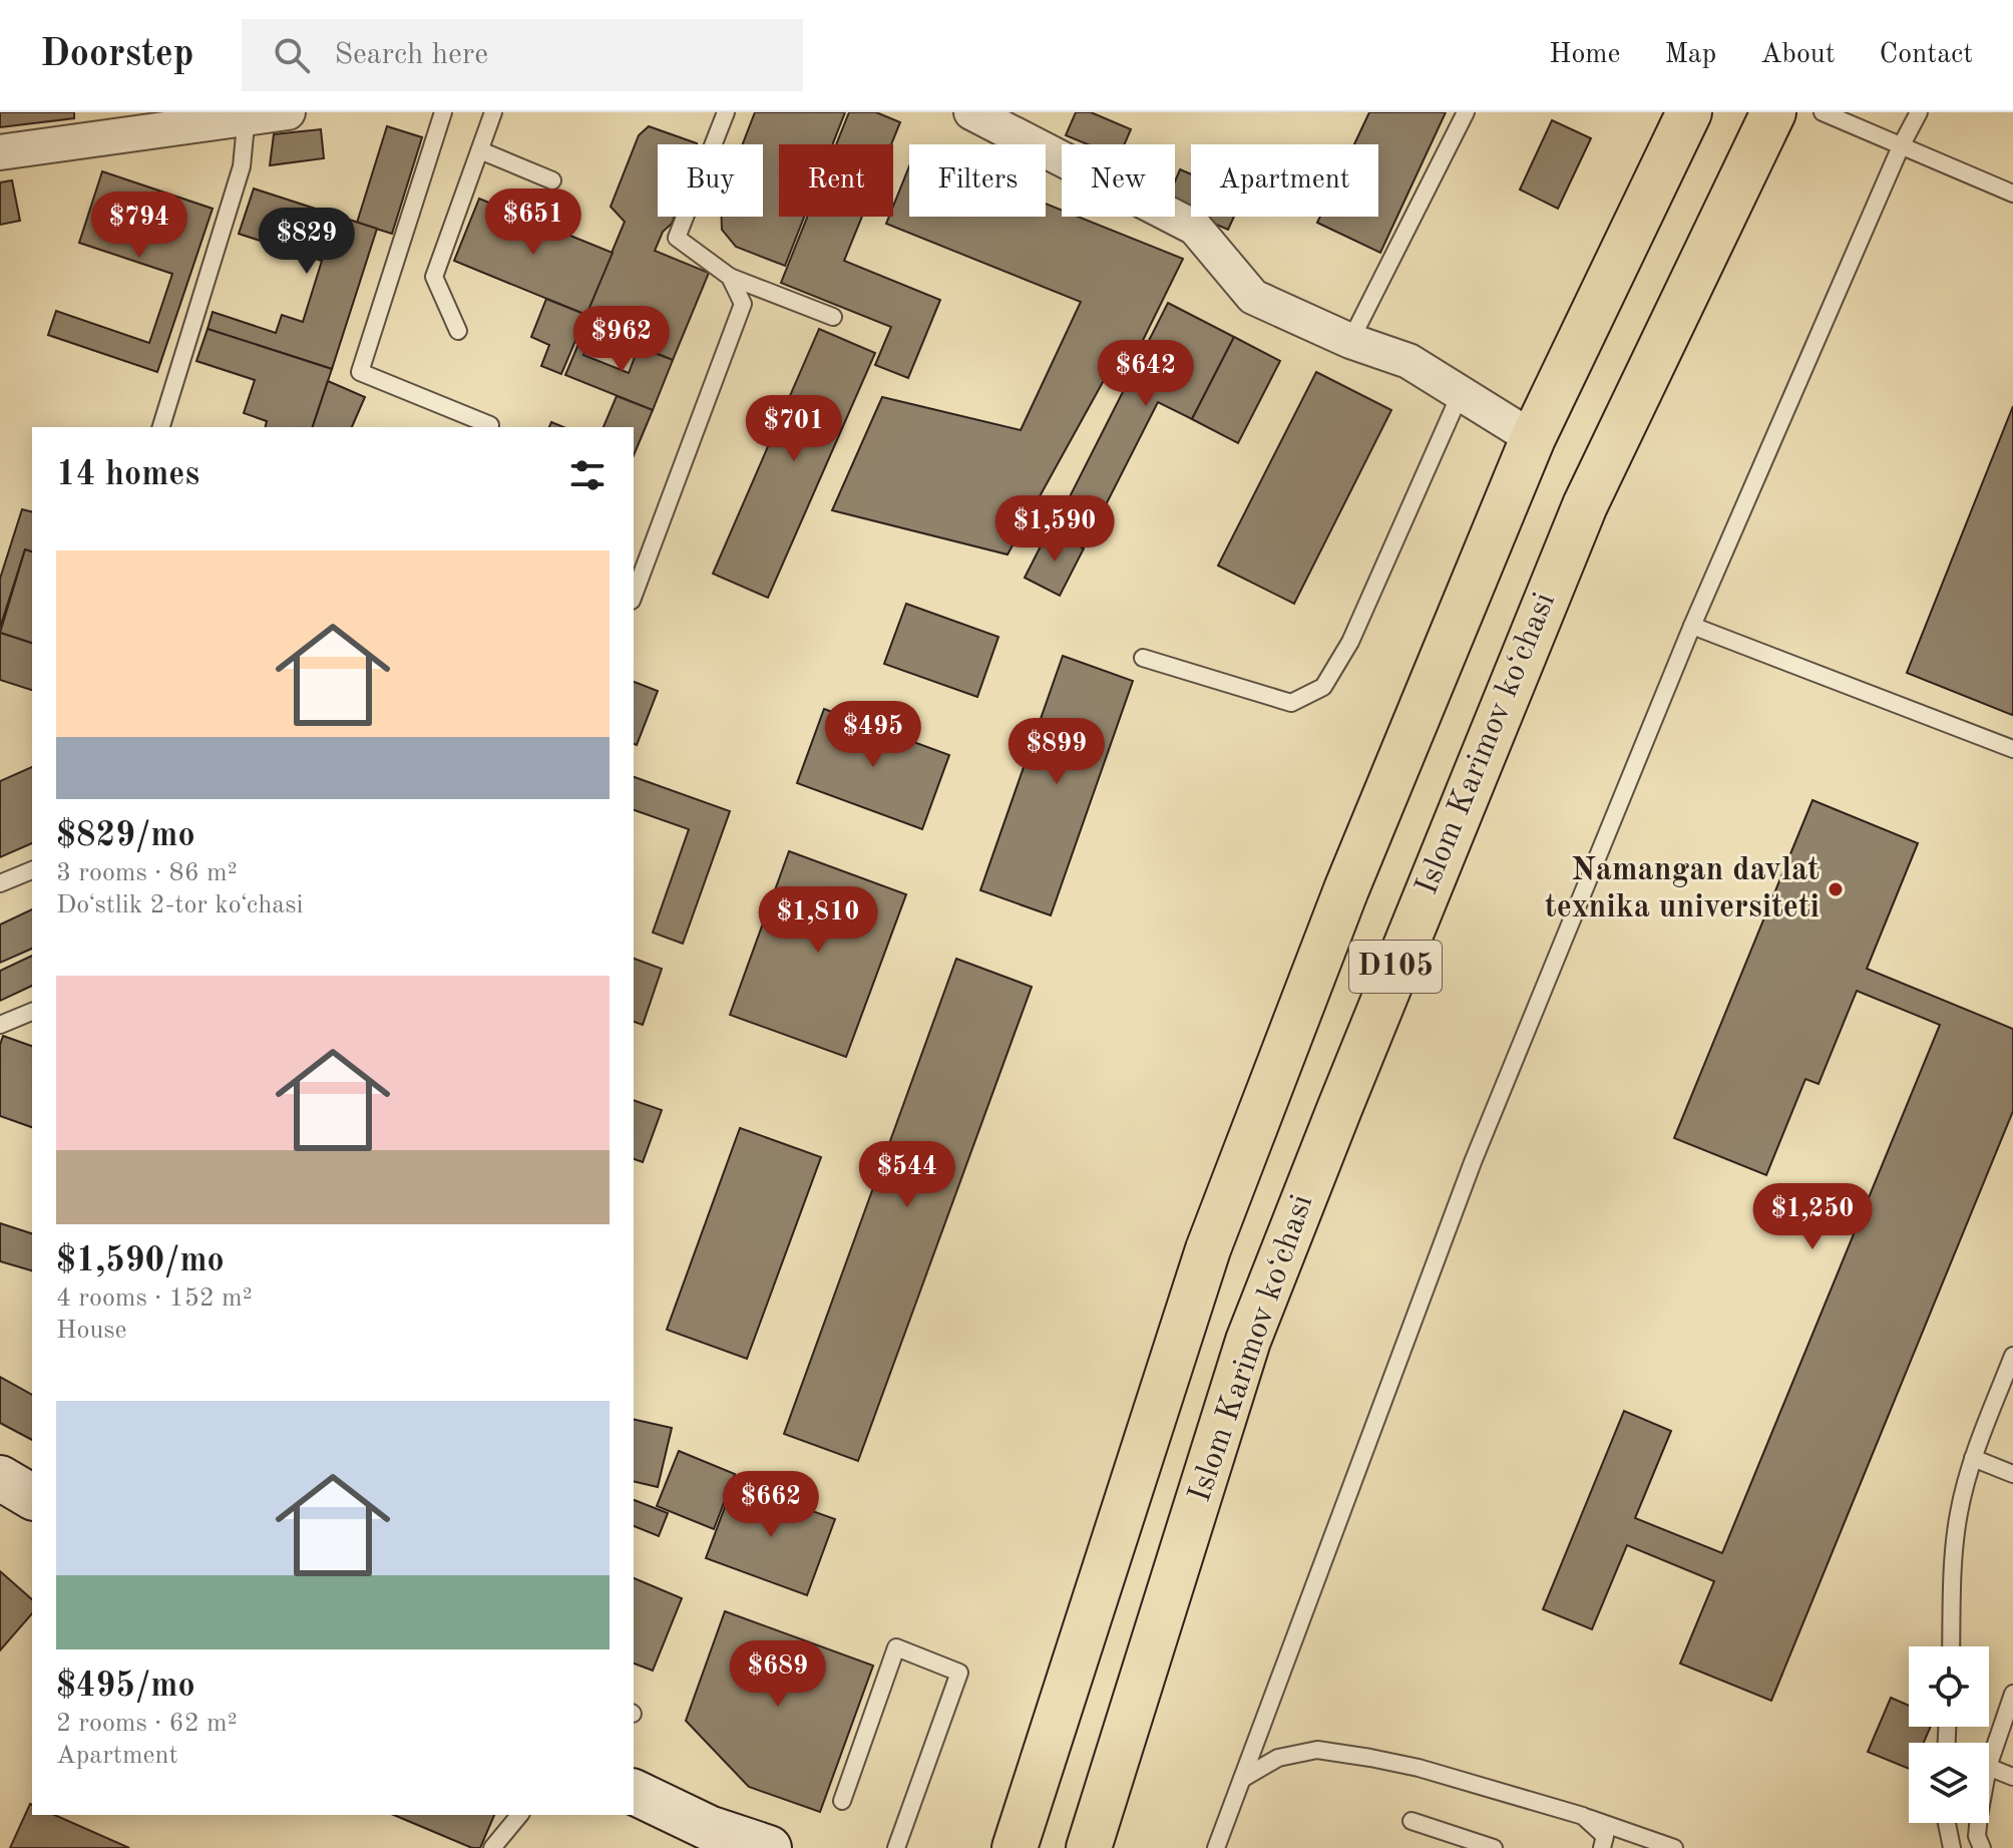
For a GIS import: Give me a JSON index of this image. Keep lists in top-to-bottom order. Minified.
{"streets":{"main road":["Islom Karimov koʻchasi","D105"]},"places":["Namangan davlat texnika universiteti"],"page":{"header":"Doorstep","search":"Search here","nav":["Home","Map","About","Contact"],"chip":["Buy","Rent","Filters","New","Apartment"],"price":["$651","$794","$829","$962","$642","$701","$1,590","$495","$899","$1,810","$544","$1,250","$662","$689"],"heading":"14 homes","list":[{"name":"$829/mo","note":"3 rooms · 86 m² · Doʻstlik 2-tor koʻchasi"},{"name":"$1,590/mo","note":"4 rooms · 152 m² · House"},{"name":"$495/mo","note":"2 rooms · 62 m² · Apartment"}]}}
